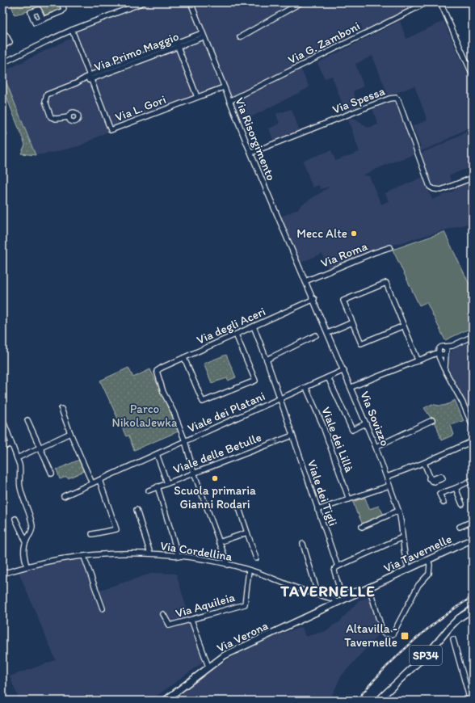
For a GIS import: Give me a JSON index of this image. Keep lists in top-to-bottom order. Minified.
{"streets":{"main road":["Via Tavernelle","Via Verona","SP34"],"street":["Via G. Zamboni","Via Primo Maggio","Via Spessa","Via L. Gori","Via Risorgimento","Via Roma","Via degli Aceri","Viale dei Platani","Via Sovizzo","Viale dei Lillà","Viale delle Betulle","Viale dei Tigli","Via Cordellina","Via Aquileia"]},"crossings":[["Via G. Zamboni","Via Risorgimento"],["Via Primo Maggio","Via L. Gori"],["Via Primo Maggio","Via Risorgimento"],["Via Spessa","Via Risorgimento"],["Via L. Gori","Via Risorgimento"],["Via Risorgimento","Via Roma"],["Via Risorgimento","Via Sovizzo"],["Via Roma","Via Sovizzo"],["Via degli Aceri","Viale dei Platani"],["Via degli Aceri","Via Sovizzo"],["Via degli Aceri","Viale dei Tigli"],["Viale dei Platani","Via Sovizzo"],["Viale dei Platani","Viale dei Lillà"],["Viale dei Platani","Viale dei Tigli"],["Via Sovizzo","Via Tavernelle"],["Viale delle Betulle","Viale dei Tigli"],["Viale dei Tigli","Via Cordellina"],["Via Cordellina","Via Tavernelle"],["Via Cordellina","Via Aquileia"],["Via Cordellina","Via Verona"],["Via Tavernelle","Via Verona"]],"one_way":["Viale delle Betulle"],"districts":["TAVERNELLE"],"parks":["Parco NikolaJewka"],"places":{"other":["Mecc Alte","Scuola primaria Gianni Rodari"],"transit":["Altavilla - Tavernelle"]}}
